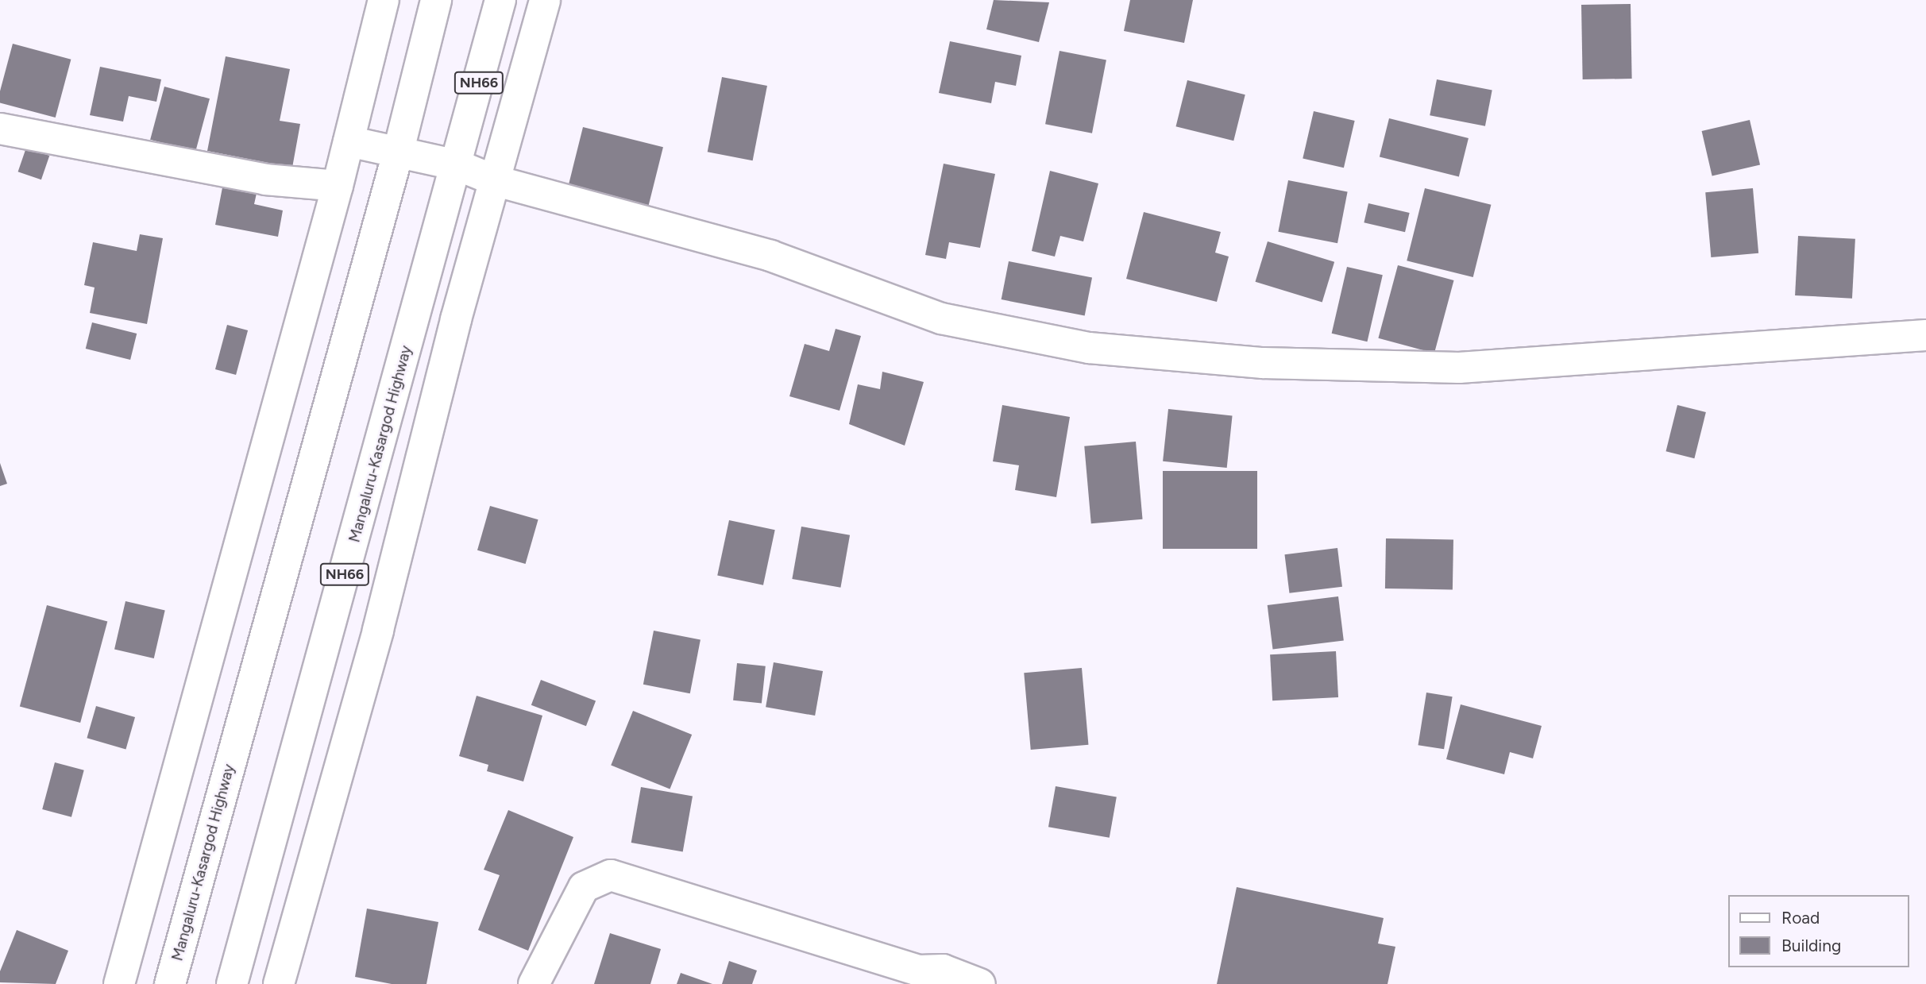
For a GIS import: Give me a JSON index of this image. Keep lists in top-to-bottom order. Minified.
{"streets":{"main road":["NH66","Mangaluru-Kasargod Highway"]},"legend":["Road","Building"]}
